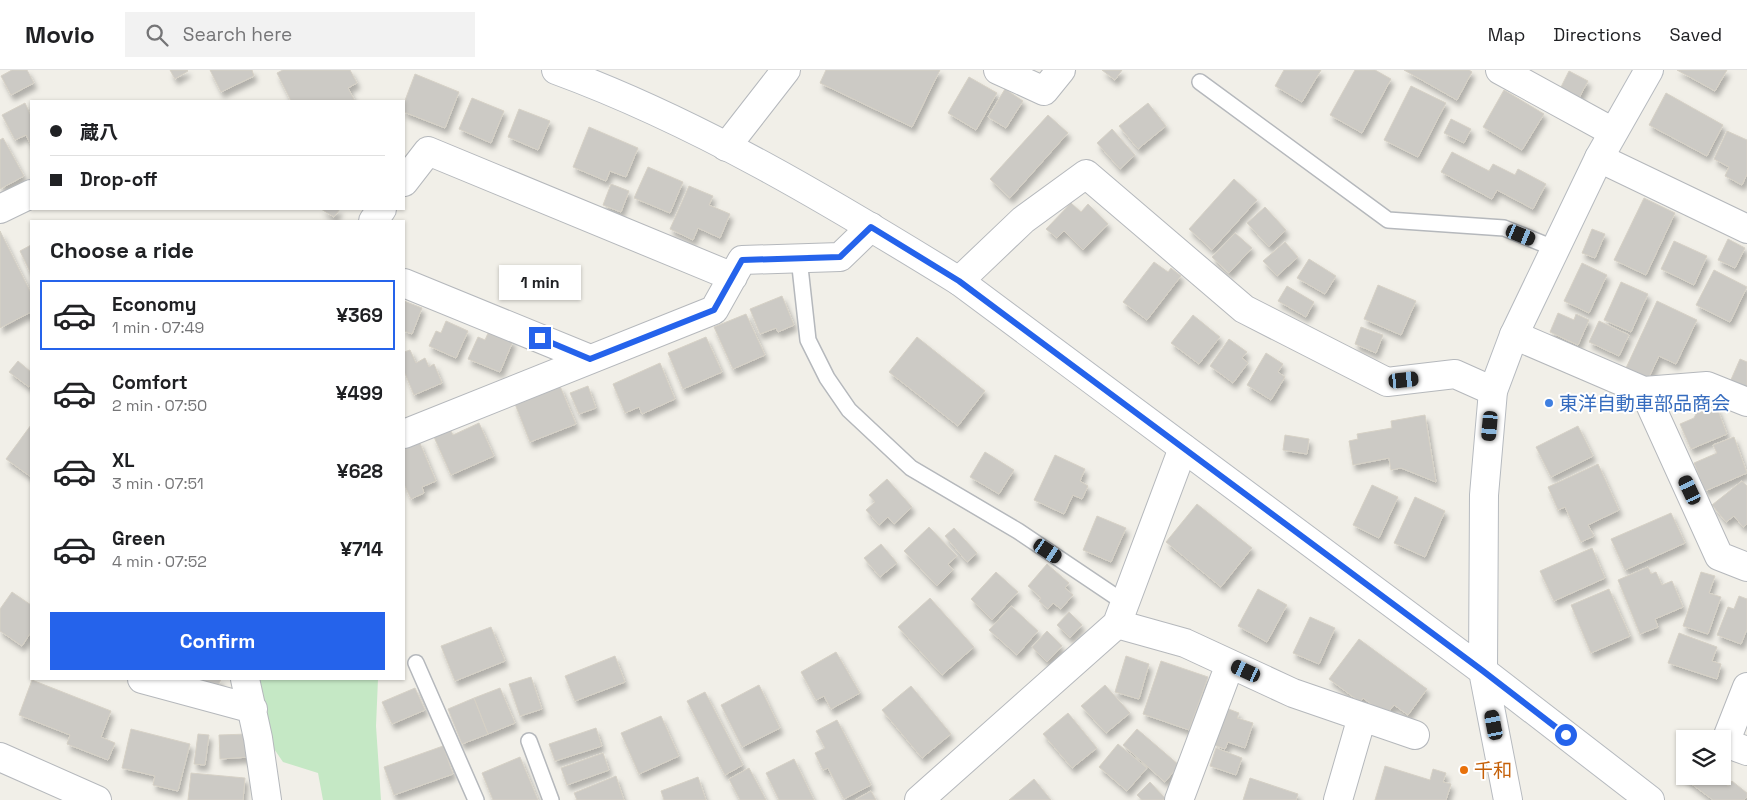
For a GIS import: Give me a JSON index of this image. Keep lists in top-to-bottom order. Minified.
{"places":["東洋自動車部品商会","千和"],"page":{"header":"Movio","search":"Search here","nav":["Map","Directions","Saved"],"banner":["蔵八","Drop-off"],"heading":"Choose a ride","bubble":"1 min","list":[{"name":"Economy","note":"1 min · 07:49","value":"¥369"},{"name":"Comfort","note":"2 min · 07:50","value":"¥499"},{"name":"XL","note":"3 min · 07:51","value":"¥628"},{"name":"Green","note":"4 min · 07:52","value":"¥714"}],"buttons":"Confirm"}}
